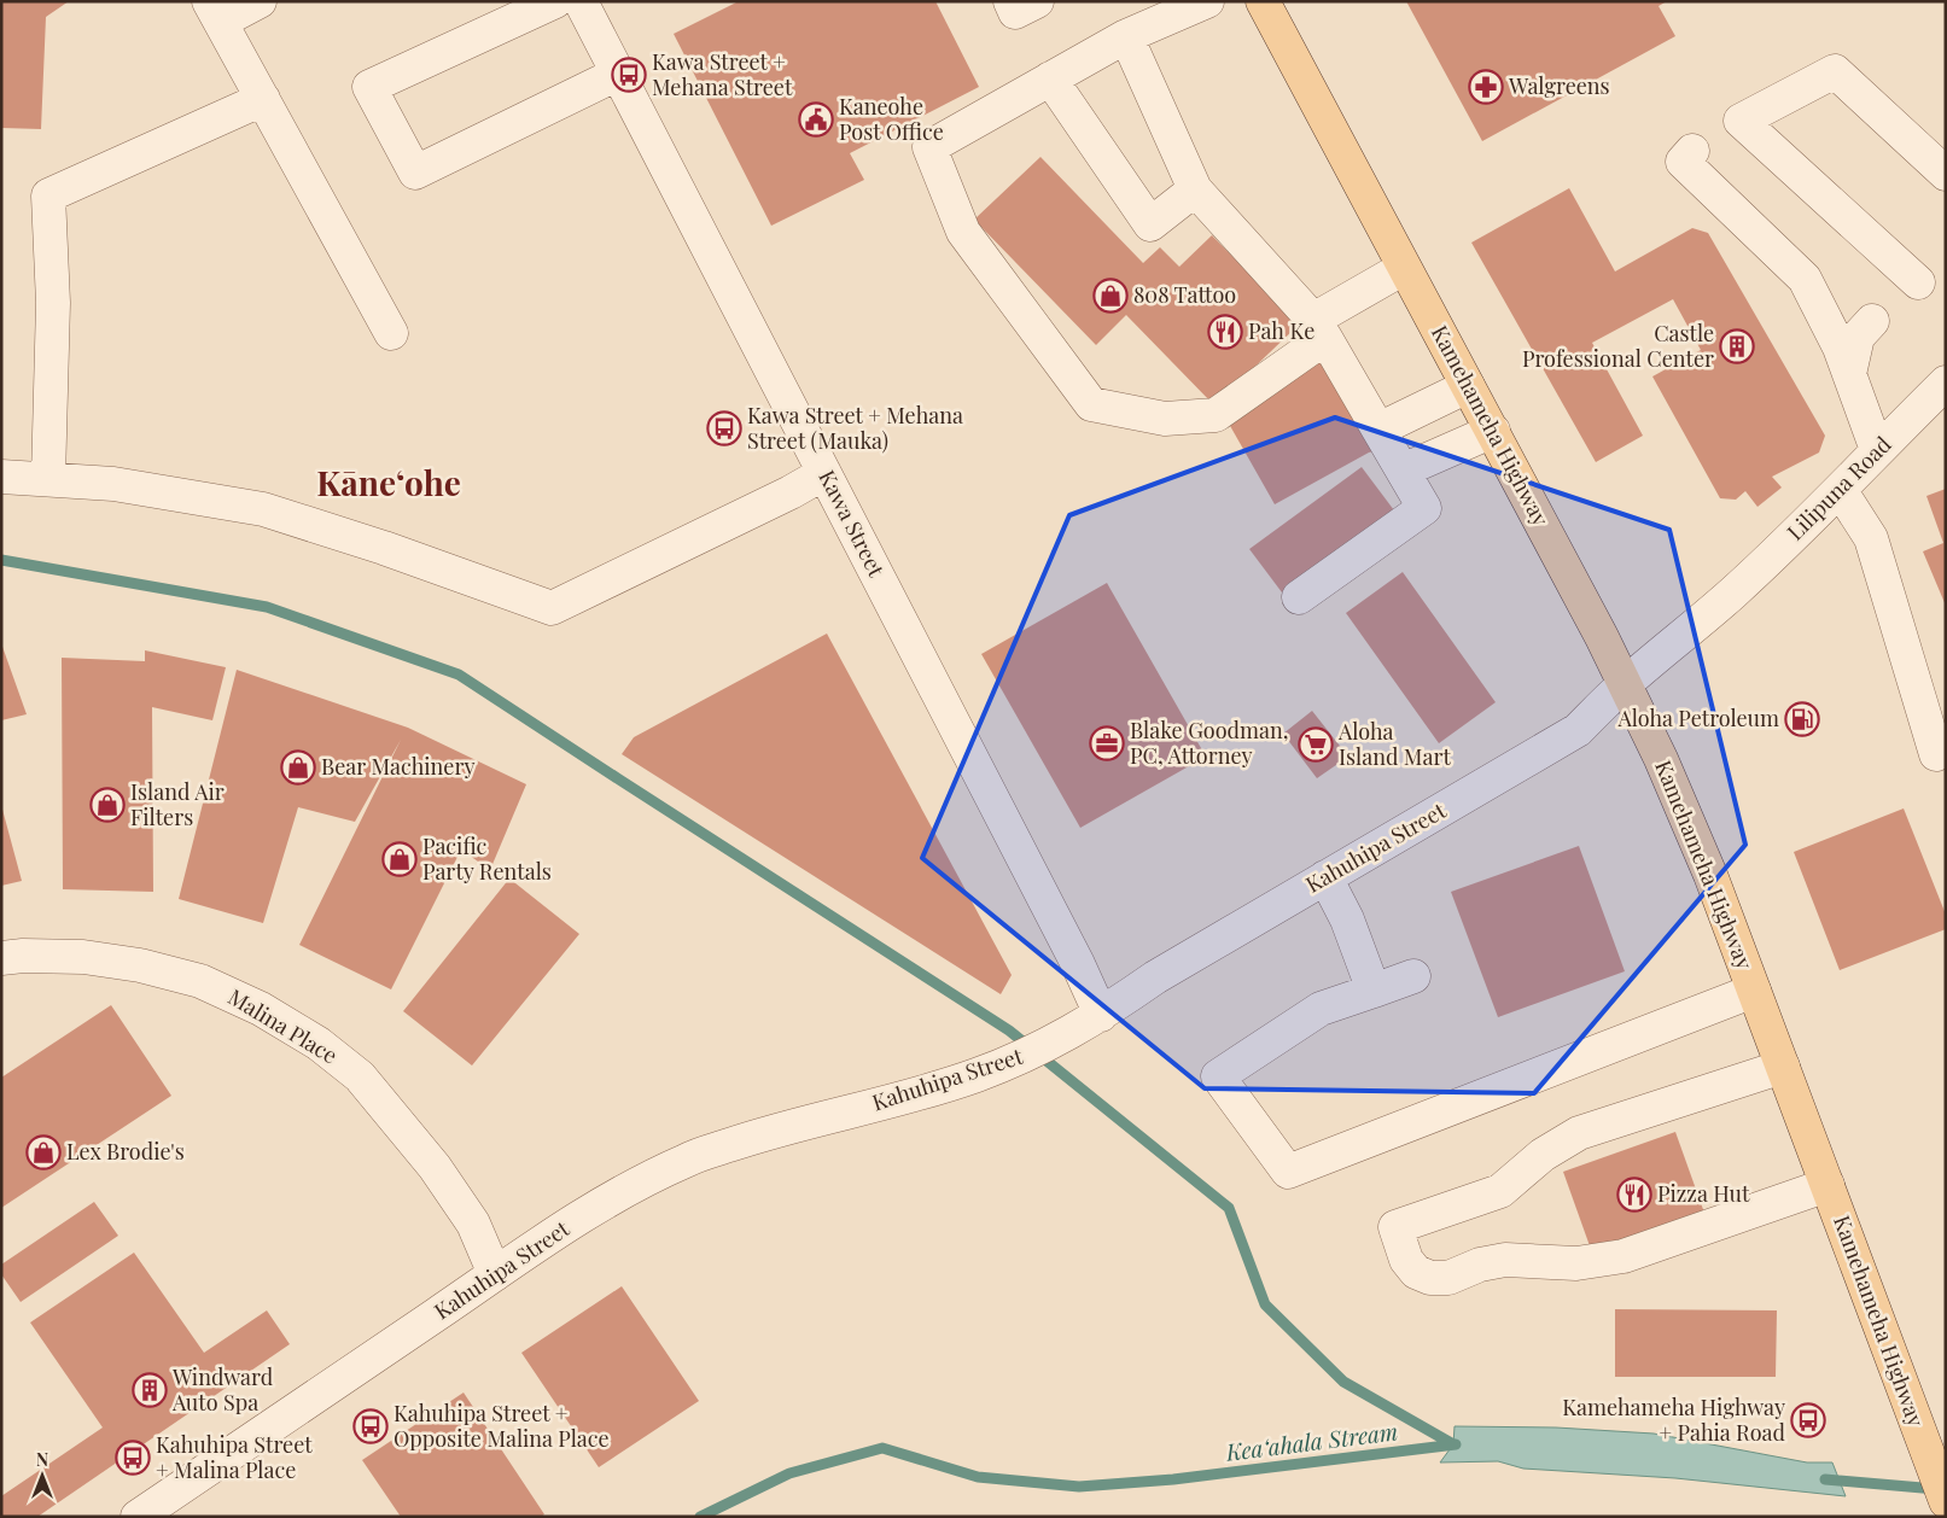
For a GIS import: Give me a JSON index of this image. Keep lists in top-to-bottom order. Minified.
{"streets":{"main road":["Kamehameha Highway"],"street":["Lilipuna Road","Kawa Street","Kahuhipa Street","Malina Place"]},"crossings":[["Kamehameha Highway","Kahuhipa Street"],["Lilipuna Road","Kahuhipa Street"],["Kawa Street","Kahuhipa Street"],["Kahuhipa Street","Malina Place"]],"districts":["Kāneʻohe"],"water":["Keaʻahala Stream"],"places":{"bus stop":["Kawa Street + Mehana Street","Kawa Street + Mehana Street (Mauka)","Kamehameha Highway + Pahia Road","Kahuhipa Street + Opposite Malina Place","Kahuhipa Street + Malina Place"],"pharmacy":["Walgreens"],"public building":["Kaneohe Post Office"],"shop":["808 Tattoo","Bear Machinery","Island Air Filters","Pacific Party Rentals","Lex Brodie's"],"restaurant":["Pah Ke","Pizza Hut"],"building":["Castle Professional Center","Windward Auto Spa"],"fuel station":["Aloha Petroleum"],"office":["Blake Goodman, PC, Attorney"],"supermarket":["Aloha Island Mart"]},"north":"top"}
